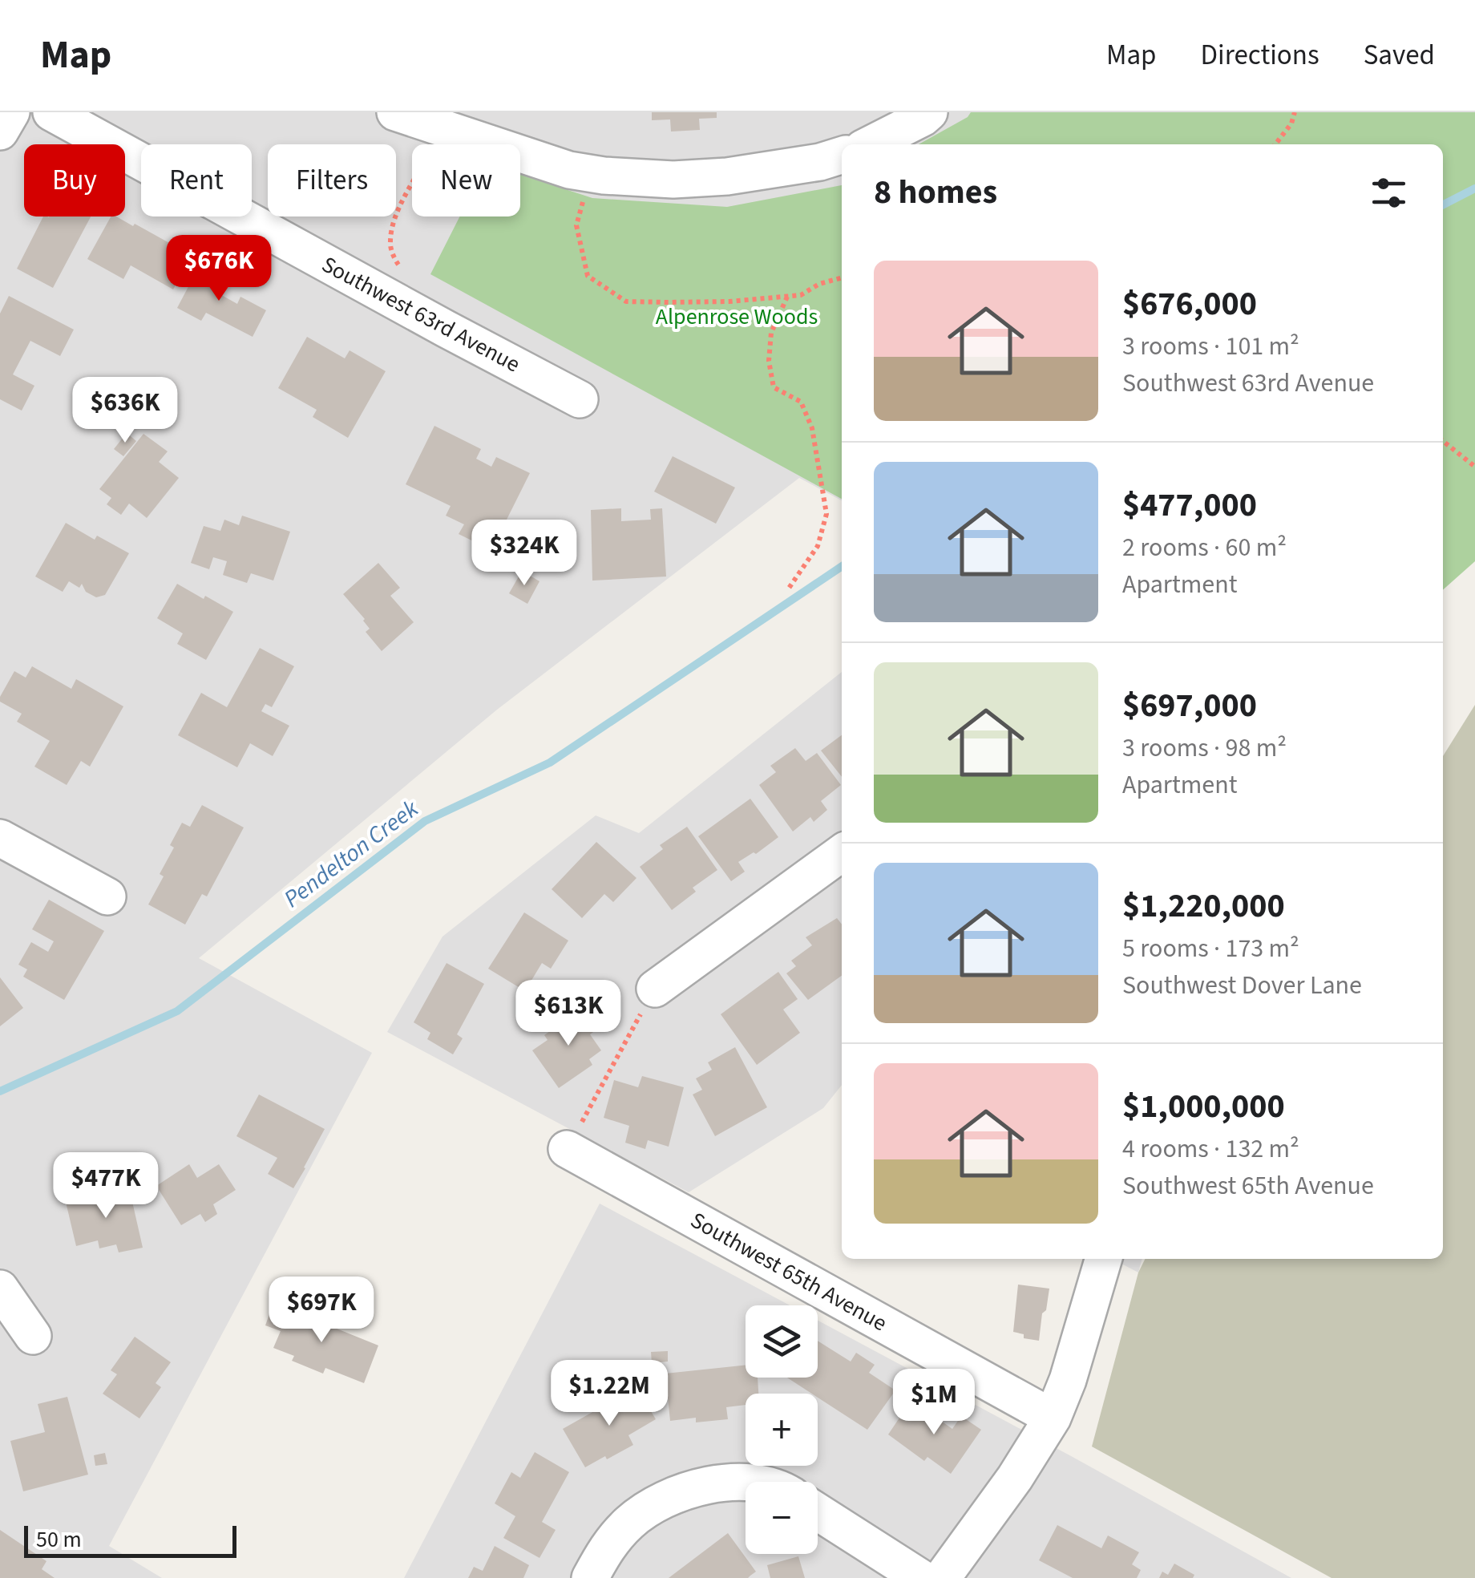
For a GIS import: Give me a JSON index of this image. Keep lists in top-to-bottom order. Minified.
{"streets":{"street":["Southwest 63rd Avenue","Southwest 65th Avenue"]},"water":["Pendelton Creek"],"parks":["Alpenrose Woods"],"scale_bar":"50 m","page":{"header":"Map","nav":["Map","Directions","Saved"],"chip":["Buy","Rent","Filters","New"],"heading":"8 homes","price":["$676K","$636K","$324K","$613K","$477K","$697K","$1.22M","$1M"],"list":[{"name":"$676,000","note":"3 rooms · 101 m² · Southwest 63rd Avenue"},{"name":"$477,000","note":"2 rooms · 60 m² · Apartment"},{"name":"$697,000","note":"3 rooms · 98 m² · Apartment"},{"name":"$1,220,000","note":"5 rooms · 173 m² · Southwest Dover Lane"},{"name":"$1,000,000","note":"4 rooms · 132 m² · Southwest 65th Avenue"}],"map_buttons":["+","−"],"scale":"50 m"}}
